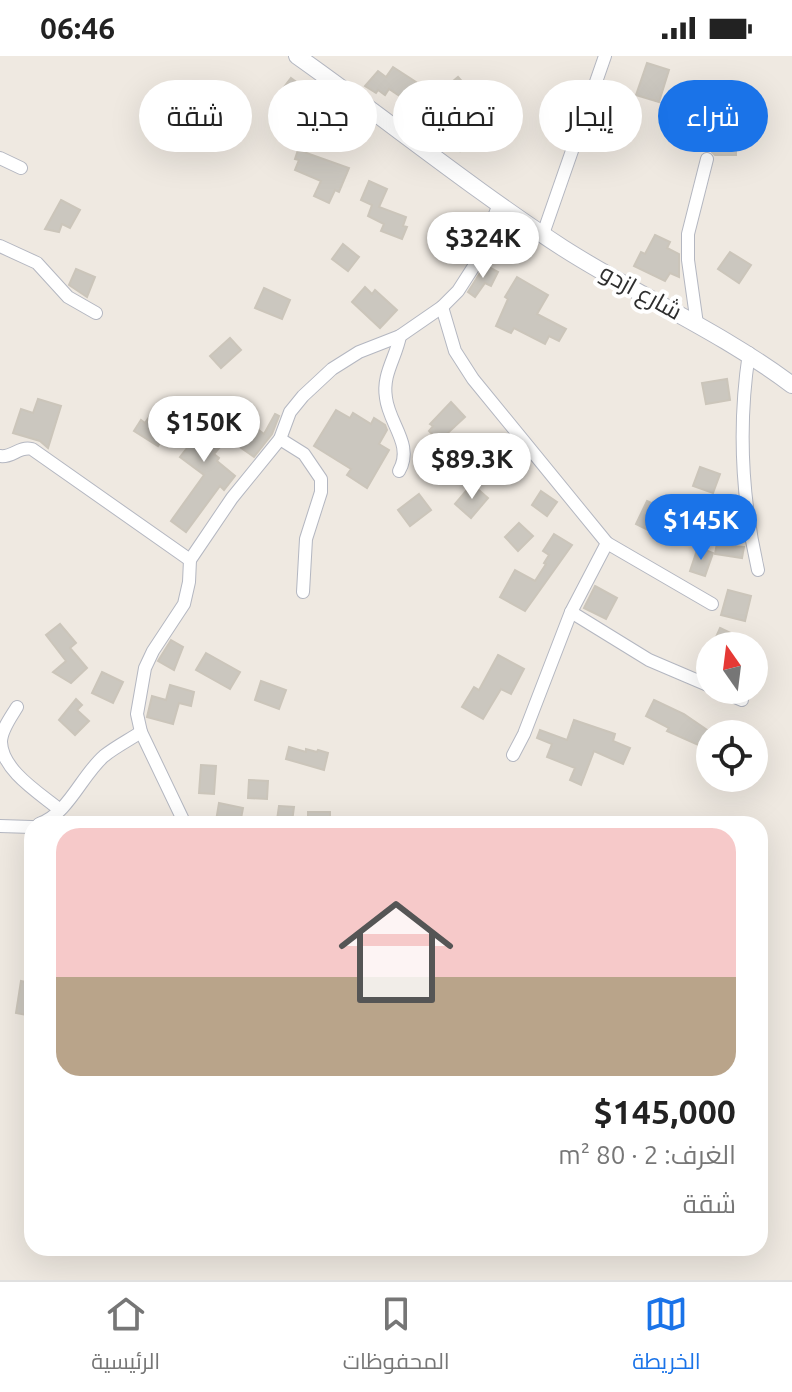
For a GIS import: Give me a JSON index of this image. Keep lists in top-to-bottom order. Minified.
{"streets":{"street":["شارع ازدو"]},"north":"top","page":{"status":"06:46","chip":["شراء","إيجار","تصفية","جديد","شقة"],"price":["$324K","$150K","$89.3K","$145K"],"list":[{"name":"$145,000","note":"الغرف: 2 · 80 m² · شقة"}],"tabs":["الخريطة","المحفوظات","الرئيسية"]}}
